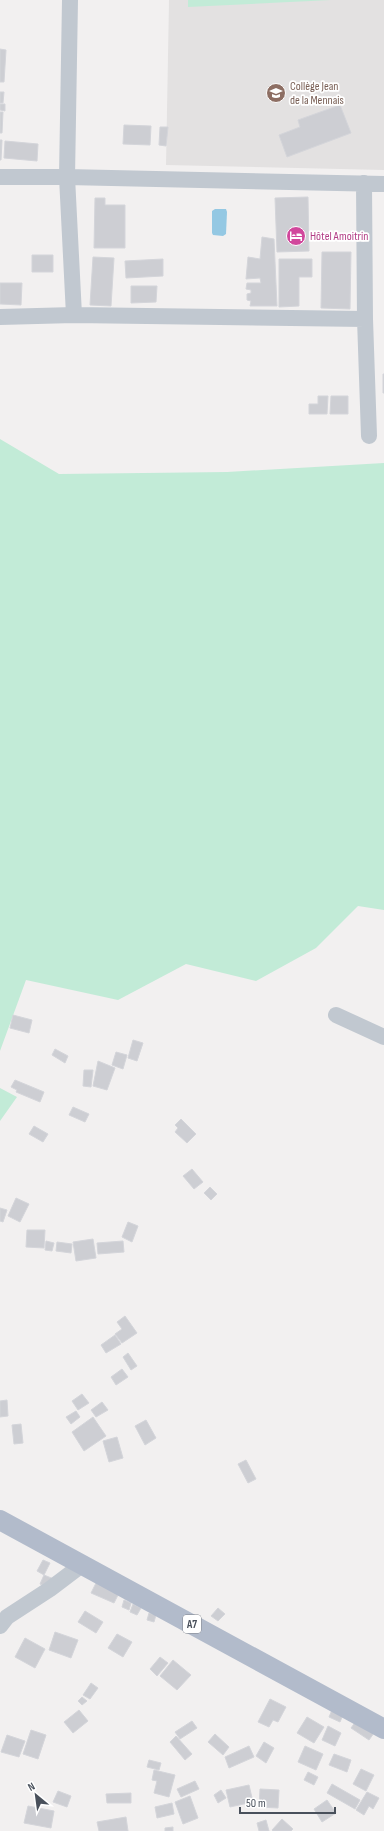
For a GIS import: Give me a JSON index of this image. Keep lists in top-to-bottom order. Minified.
{"streets":{"main road":["A7"]},"places":{"school or university":["Collège Jean de la Mennais"],"hotel":["Hôtel Amoitrin"]},"scale_bar":"50 m","north":"top left"}
